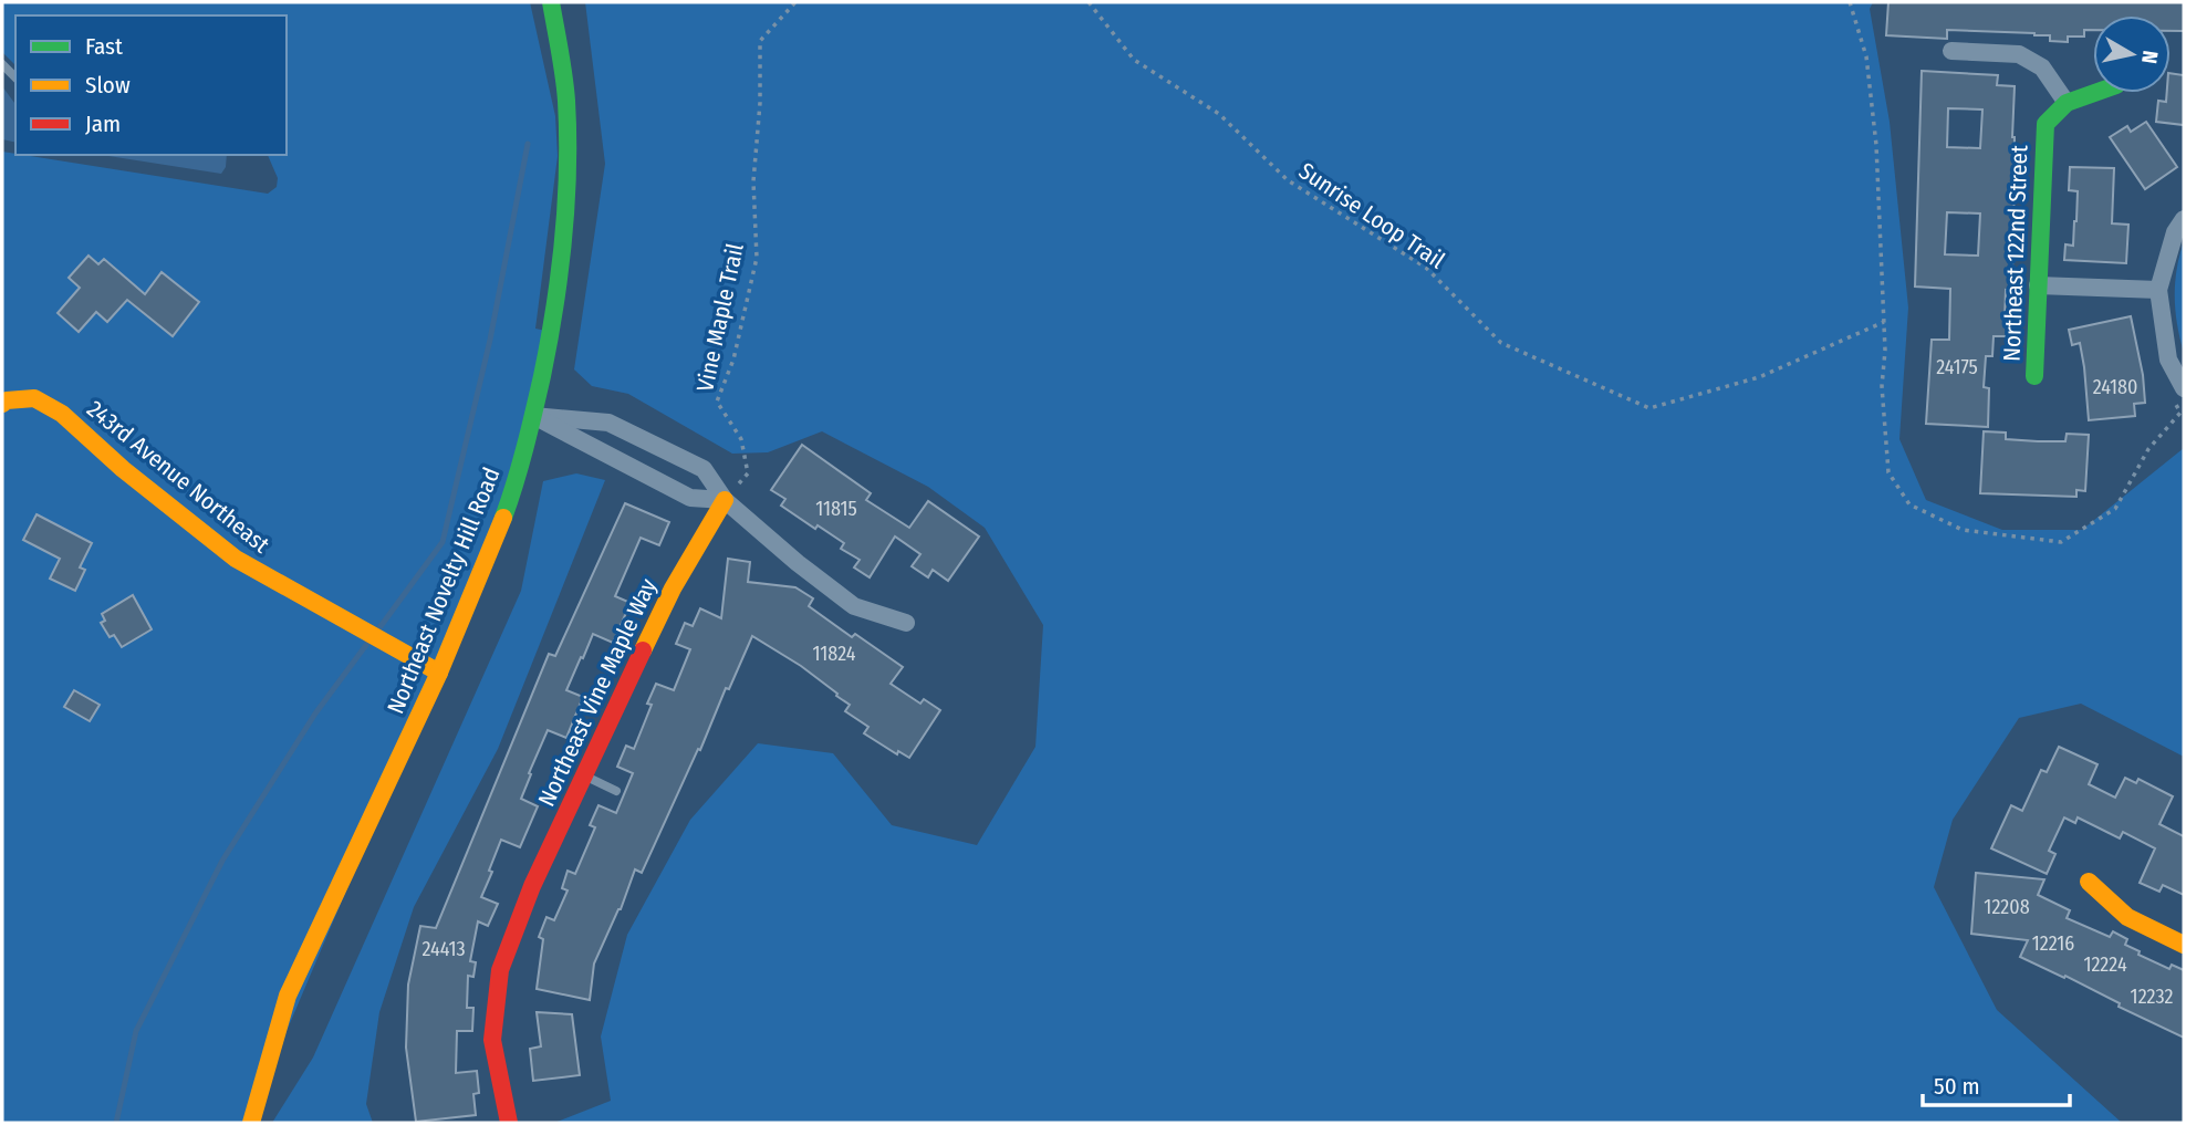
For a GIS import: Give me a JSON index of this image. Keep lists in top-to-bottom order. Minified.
{"streets":{"street":["Northeast 122nd Street","243rd Avenue Northeast","Northeast Novelty Hill Road","Northeast Vine Maple Way"],"path":["Sunrise Loop Trail","Vine Maple Trail"]},"crossings":[["Vine Maple Trail","Northeast Vine Maple Way"],["243rd Avenue Northeast","Northeast Novelty Hill Road"]],"house_numbers":["24175","24180","11815","11824","12208","12216","24413","12224","12232"],"legend":["Fast","Slow","Jam"],"scale_bar":"50 m","north":"right"}
